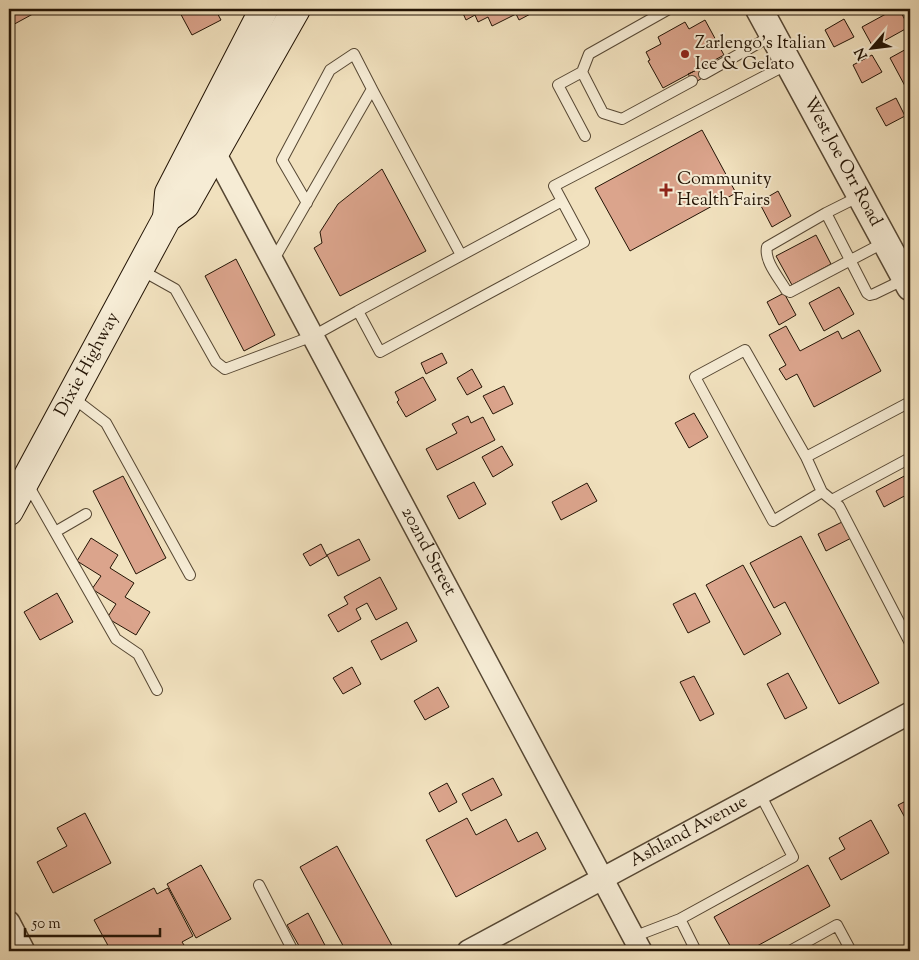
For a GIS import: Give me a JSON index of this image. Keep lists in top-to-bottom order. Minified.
{"streets":{"main road":["Dixie Highway"],"street":["West Joe Orr Road","202nd Street","Ashland Avenue"]},"crossings":[["Dixie Highway","202nd Street"],["202nd Street","Ashland Avenue"]],"places":{"other":["Zarlengo's Italian Ice & Gelato"],"health":["Community Health Fairs"]},"scale_bar":"50 m","north":"bottom left"}
